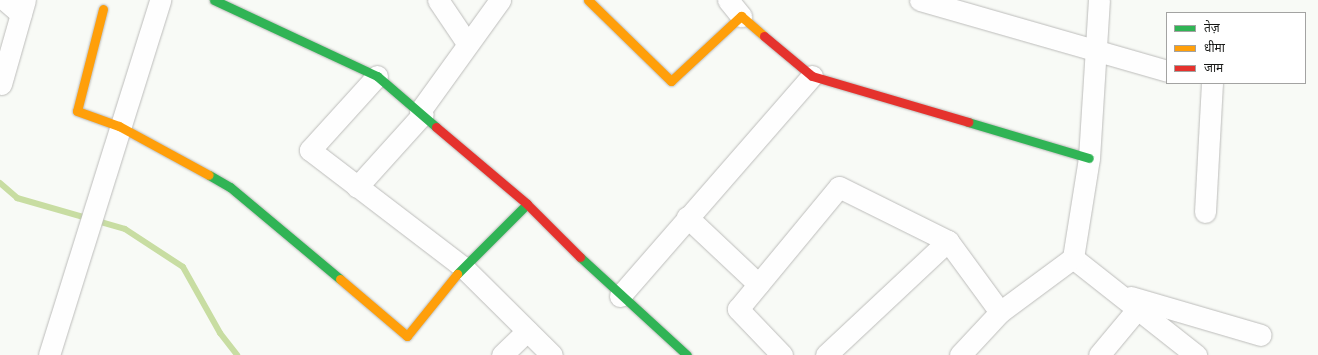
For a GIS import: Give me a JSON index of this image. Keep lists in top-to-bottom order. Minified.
{"legend":["तेज़","धीमा","जाम"]}
